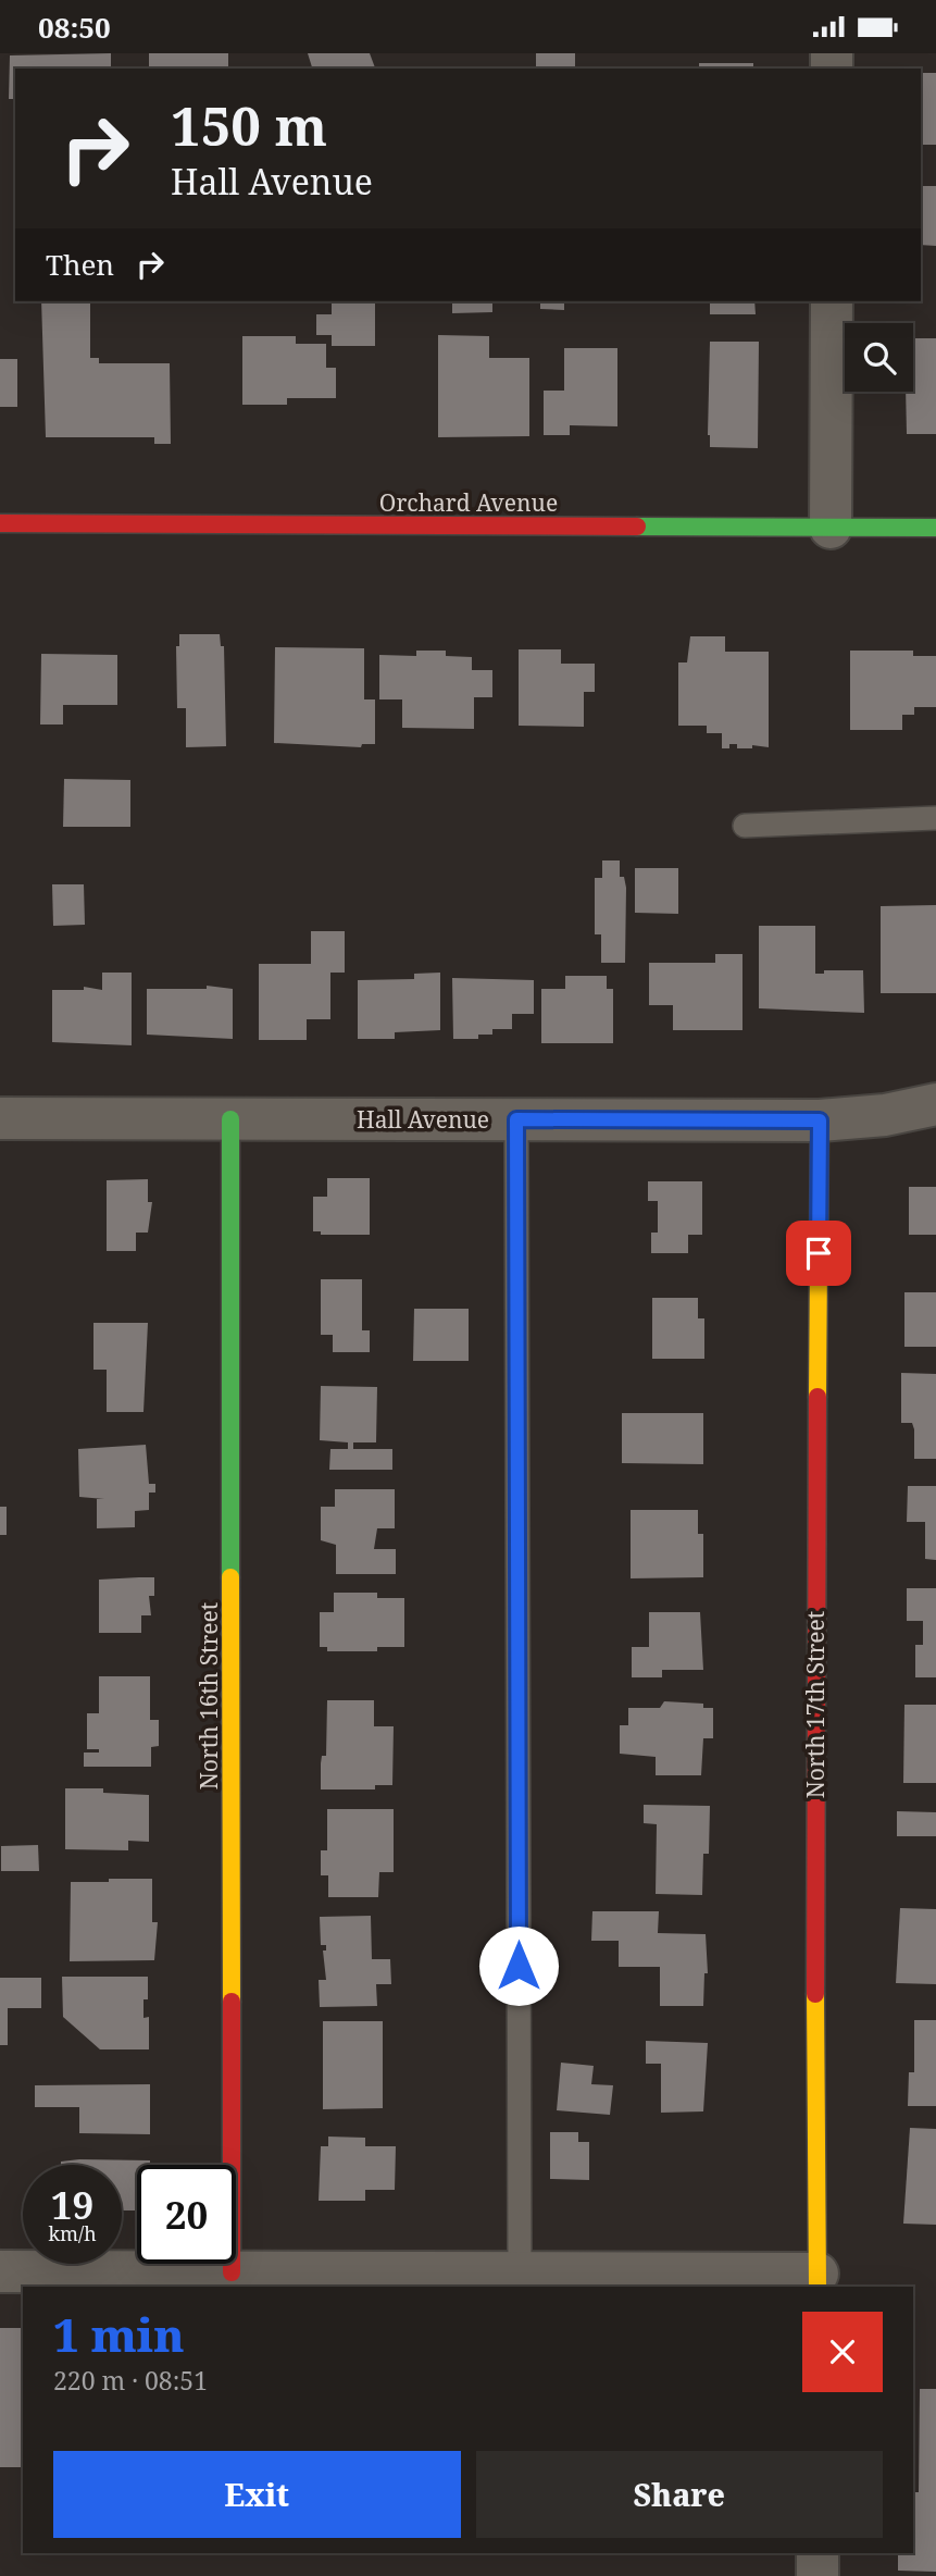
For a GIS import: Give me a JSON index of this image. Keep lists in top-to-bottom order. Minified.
{"streets":{"street":["Orchard Avenue","Hall Avenue","North 16th Street","North 17th Street"]},"crossings":[["Hall Avenue","North 16th Street"],["Hall Avenue","North 17th Street"]],"page":{"status":"08:50","turn":["150 m","Hall Avenue"],"then":"Then","speed":"19 km/h","limit":"20","heading":["1 min","220 m · 08:51"],"buttons":["Exit","Share"]}}
